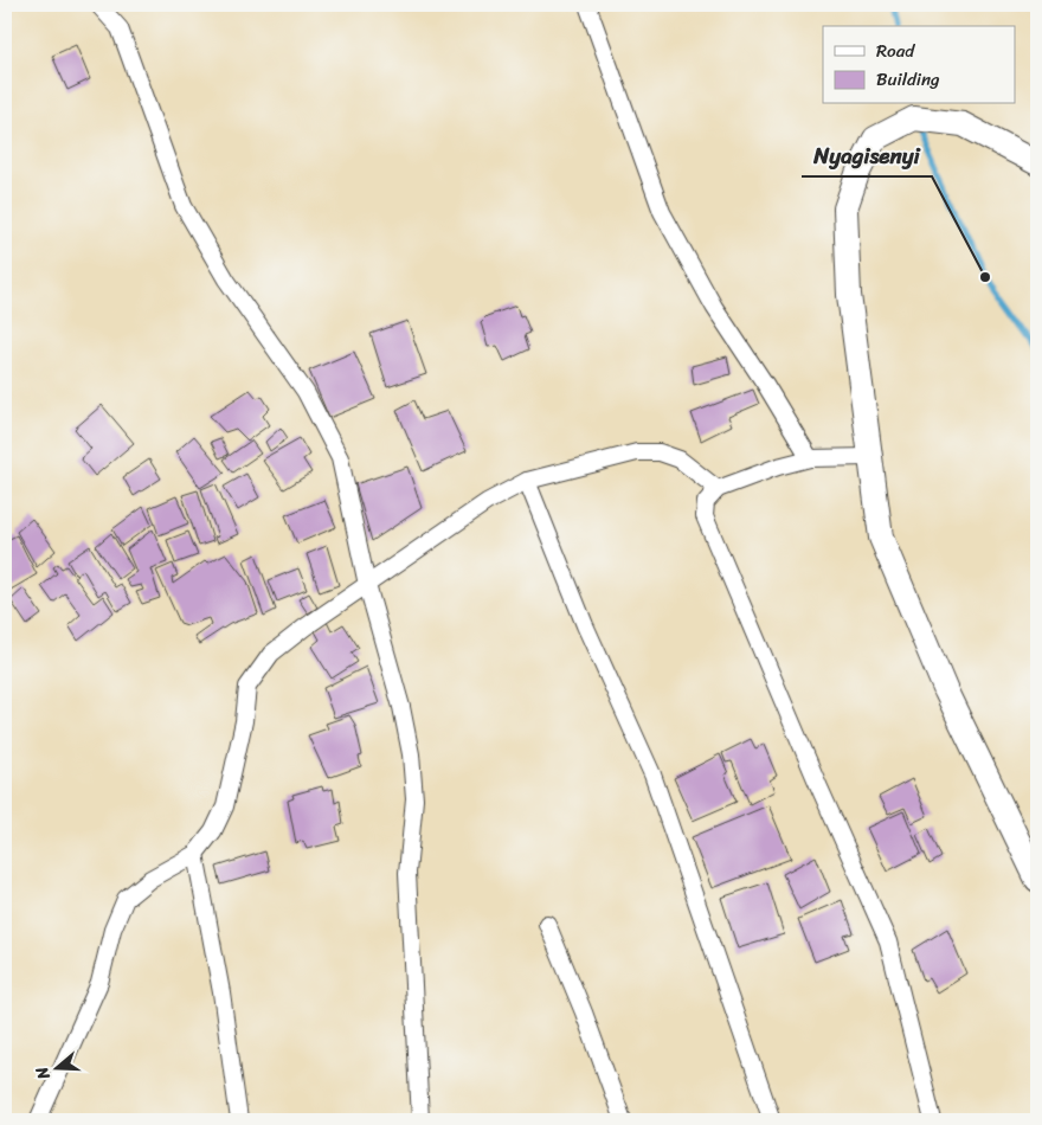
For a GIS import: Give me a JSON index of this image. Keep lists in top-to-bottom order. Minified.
{"places":["Nyagisenyi"],"legend":["Road","Building"],"north":"left"}
